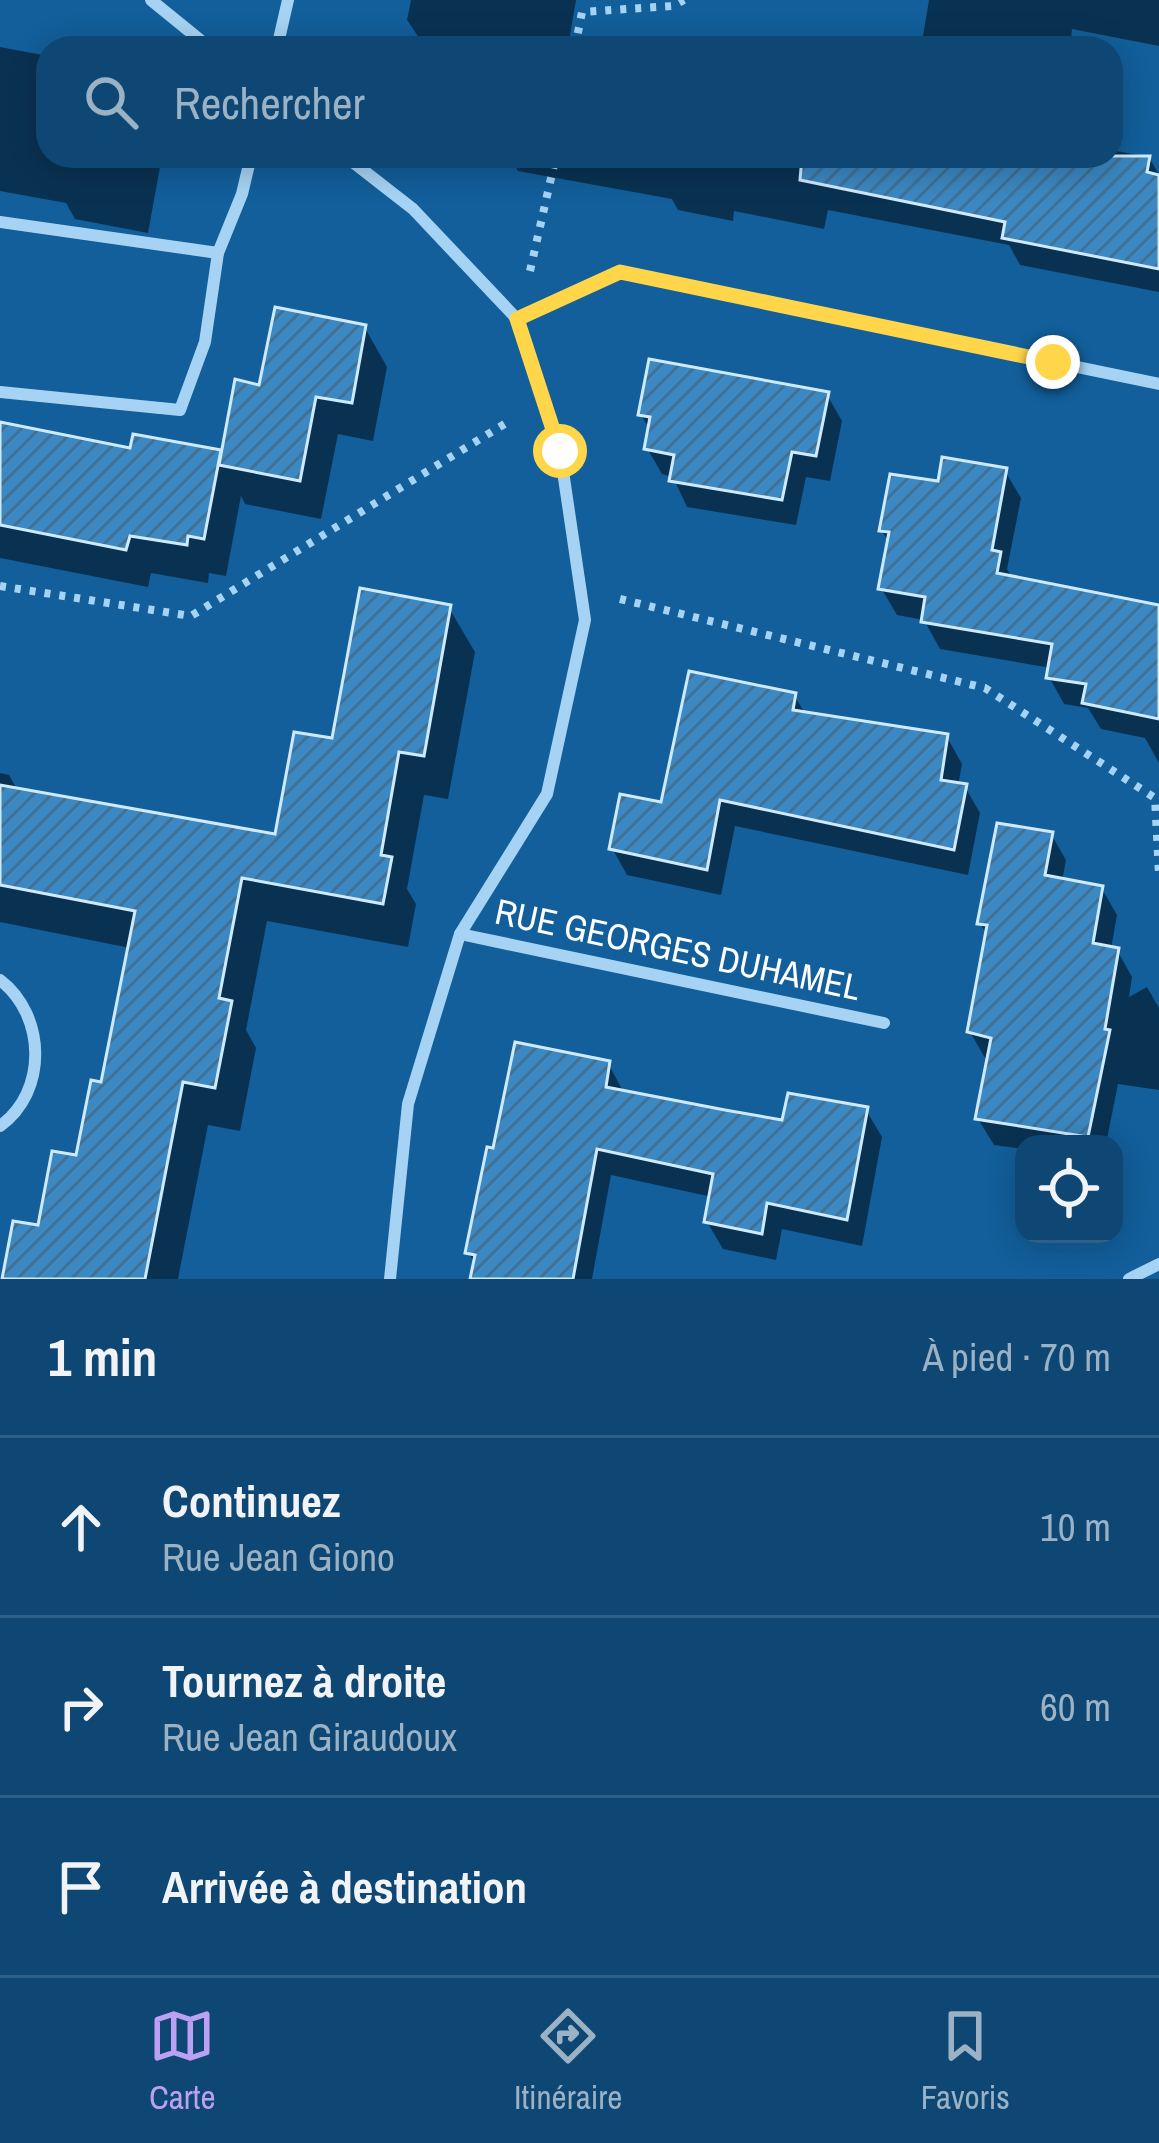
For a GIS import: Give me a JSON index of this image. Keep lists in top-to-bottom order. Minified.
{"streets":{"street":["RUE GEORGES DUHAMEL"]},"page":{"search":"Rechercher","heading":["1 min","À pied · 70 m"],"list":[["Continuez","Rue Jean Giono","10 m"],["Tournez à droite","Rue Jean Giraudoux","60 m"],"Arrivée à destination"],"nav":["Carte","Itinéraire","Favoris"]}}
